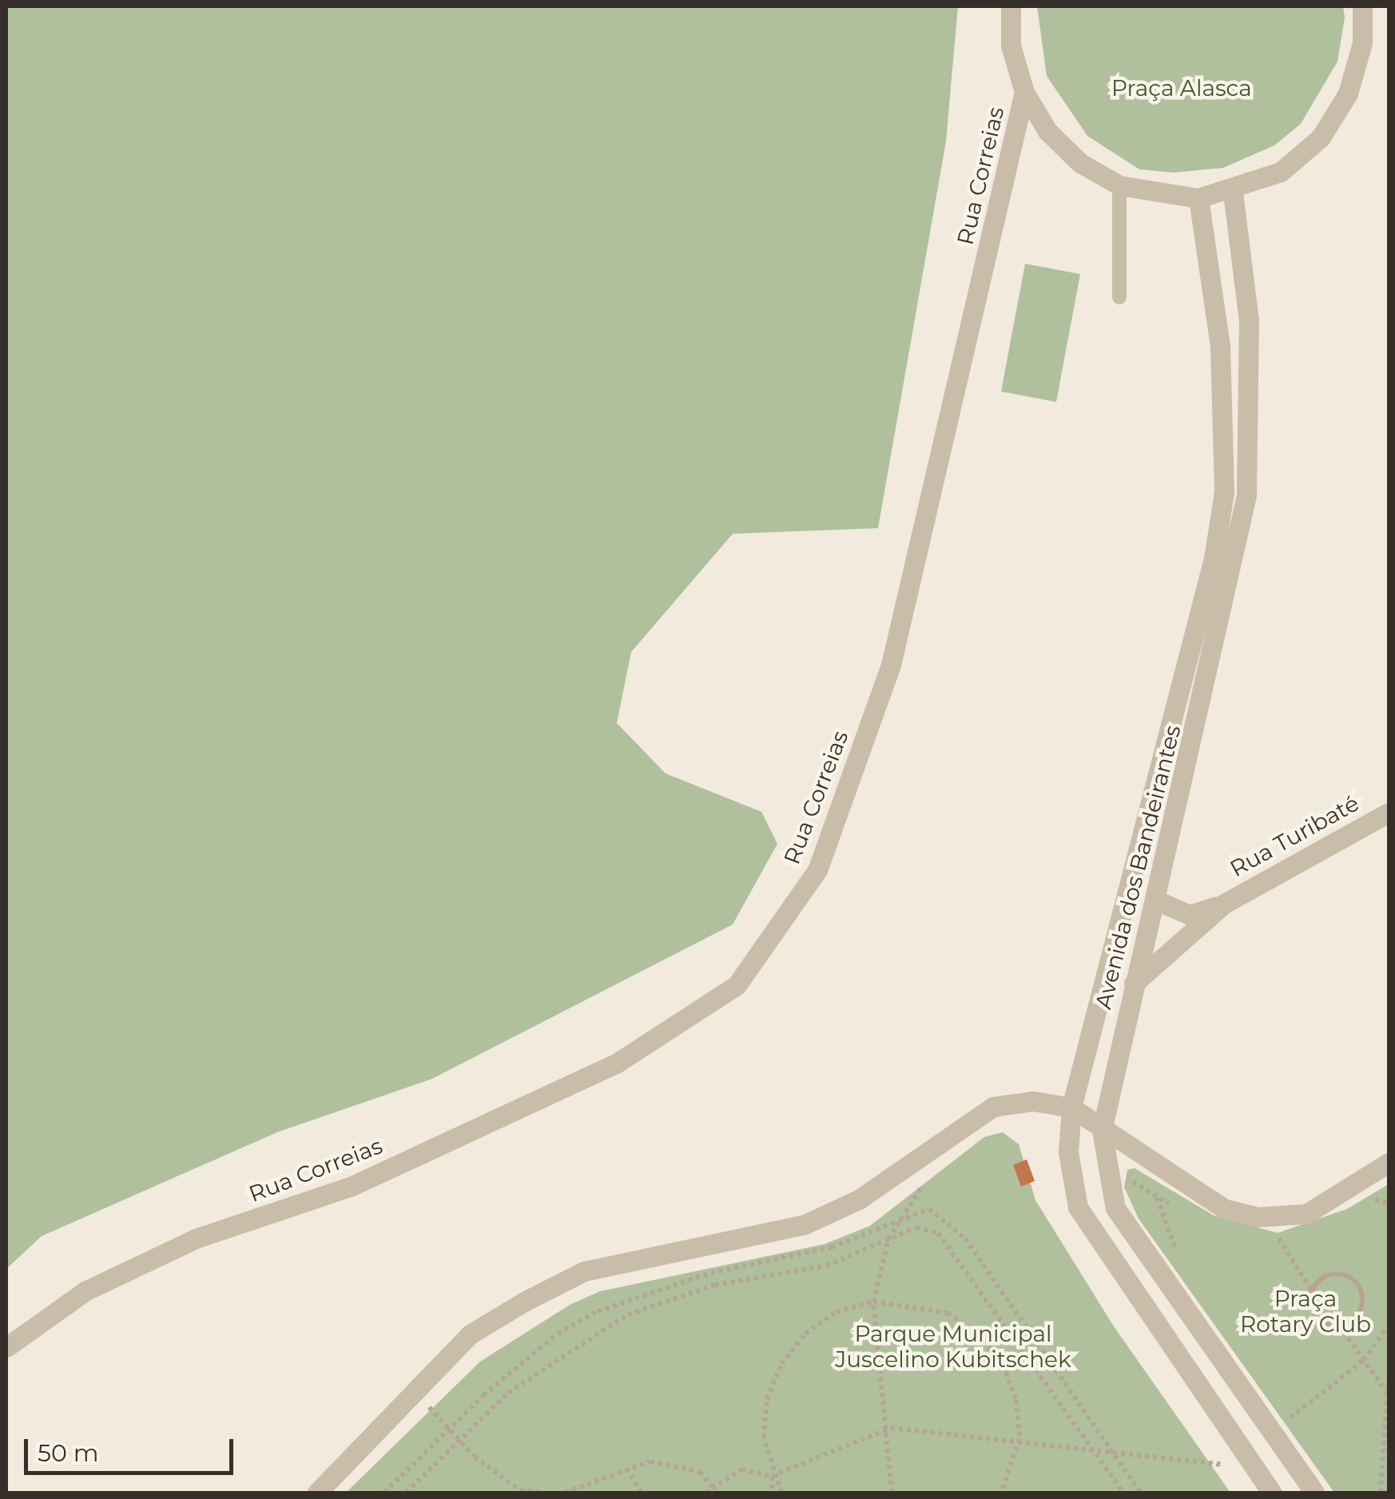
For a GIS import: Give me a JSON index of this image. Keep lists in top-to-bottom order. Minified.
{"streets":{"street":["Rua Correias","Rua Turibaté","Avenida dos Bandeirantes"]},"crossings":[["Rua Turibaté","Avenida dos Bandeirantes"]],"parks":["Praça Alasca","Praça Rotary Club","Parque Municipal Juscelino Kubitschek"],"scale_bar":"50 m"}
